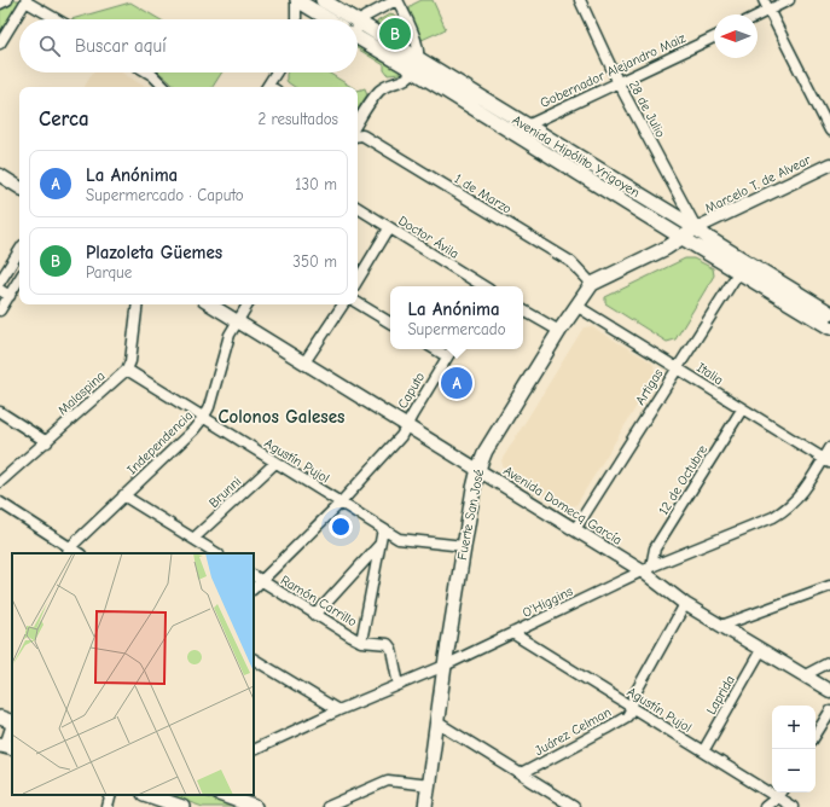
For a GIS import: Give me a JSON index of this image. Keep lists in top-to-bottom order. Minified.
{"streets":{"main road":["Avenida Hipólito Yrigoyen","Fuerte San José"],"street":["Gobernador Alejandro Maiz","28 de Julio","Marcelo T. de Alvear","1 de Marzo","Doctor Ávila","Italia","Artigas","Caputo","Malaspina","Independencia","Agustín Pujol","12 de Octubre","Brunni","Avenida Domecq García","Ramón Carrillo","O'Higgins","Laprida","Juárez Celman"]},"crossings":[["Gobernador Alejandro Maiz","28 de Julio"],["Gobernador Alejandro Maiz","Avenida Hipólito Yrigoyen"],["28 de Julio","Avenida Hipólito Yrigoyen"],["28 de Julio","Marcelo T. de Alvear"],["28 de Julio","Fuerte San José"],["Avenida Hipólito Yrigoyen","Marcelo T. de Alvear"],["Avenida Hipólito Yrigoyen","Artigas"],["Avenida Hipólito Yrigoyen","Fuerte San José"],["Marcelo T. de Alvear","Fuerte San José"],["1 de Marzo","Fuerte San José"],["Italia","Artigas"],["Italia","12 de Octubre"],["Italia","Fuerte San José"],["Italia","O'Higgins"],["Artigas","Avenida Domecq García"],["Caputo","Agustín Pujol"],["Caputo","Avenida Domecq García"],["Caputo","Ramón Carrillo"],["Malaspina","Agustín Pujol"],["Independencia","Agustín Pujol"],["Independencia","Avenida Domecq García"],["Agustín Pujol","Brunni"],["Agustín Pujol","Fuerte San José"],["Agustín Pujol","O'Higgins"],["Agustín Pujol","Laprida"],["Agustín Pujol","Juárez Celman"],["12 de Octubre","Avenida Domecq García"],["12 de Octubre","O'Higgins"],["Avenida Domecq García","Fuerte San José"],["Avenida Domecq García","O'Higgins"],["Avenida Domecq García","Laprida"],["Avenida Domecq García","Juárez Celman"],["Fuerte San José","O'Higgins"],["Ramón Carrillo","O'Higgins"]],"districts":["Colonos Galeses"],"north":"left","page":{"pins":["B","A"],"search":"Buscar aquí","heading":["Cerca","2 resultados"],"list":[{"mark":"A","name":"La Anónima","note":"Supermercado · Caputo","value":"130 m"},{"mark":"B","name":"Plazoleta Güemes","note":"Parque","value":"350 m"}],"popup":["La Anónima","Supermercado"],"map_buttons":["+","−"]}}
